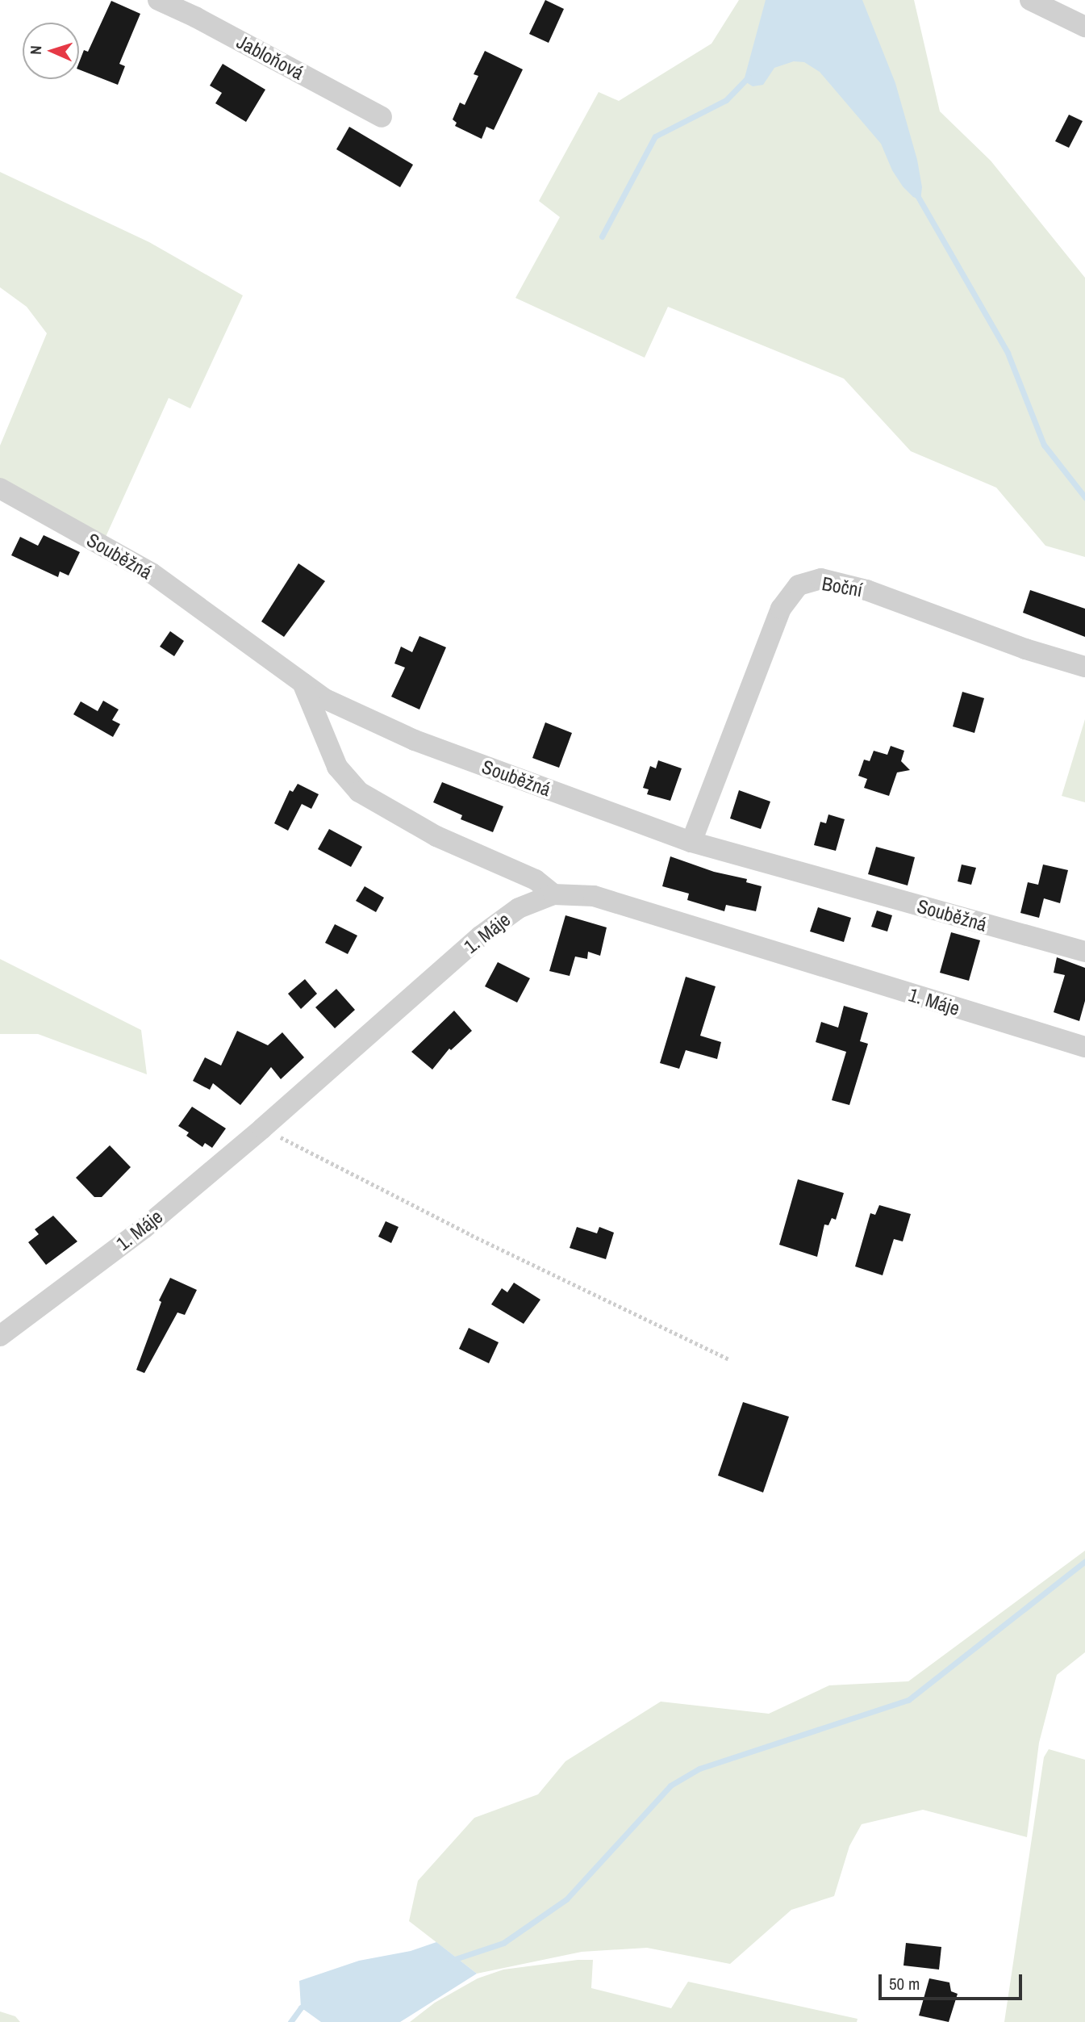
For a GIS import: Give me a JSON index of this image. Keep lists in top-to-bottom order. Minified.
{"streets":{"street":["Jabloňová","Souběžná","Boční","1. Máje"]},"crossings":[["Souběžná","Boční"]],"scale_bar":"50 m","north":"left"}
